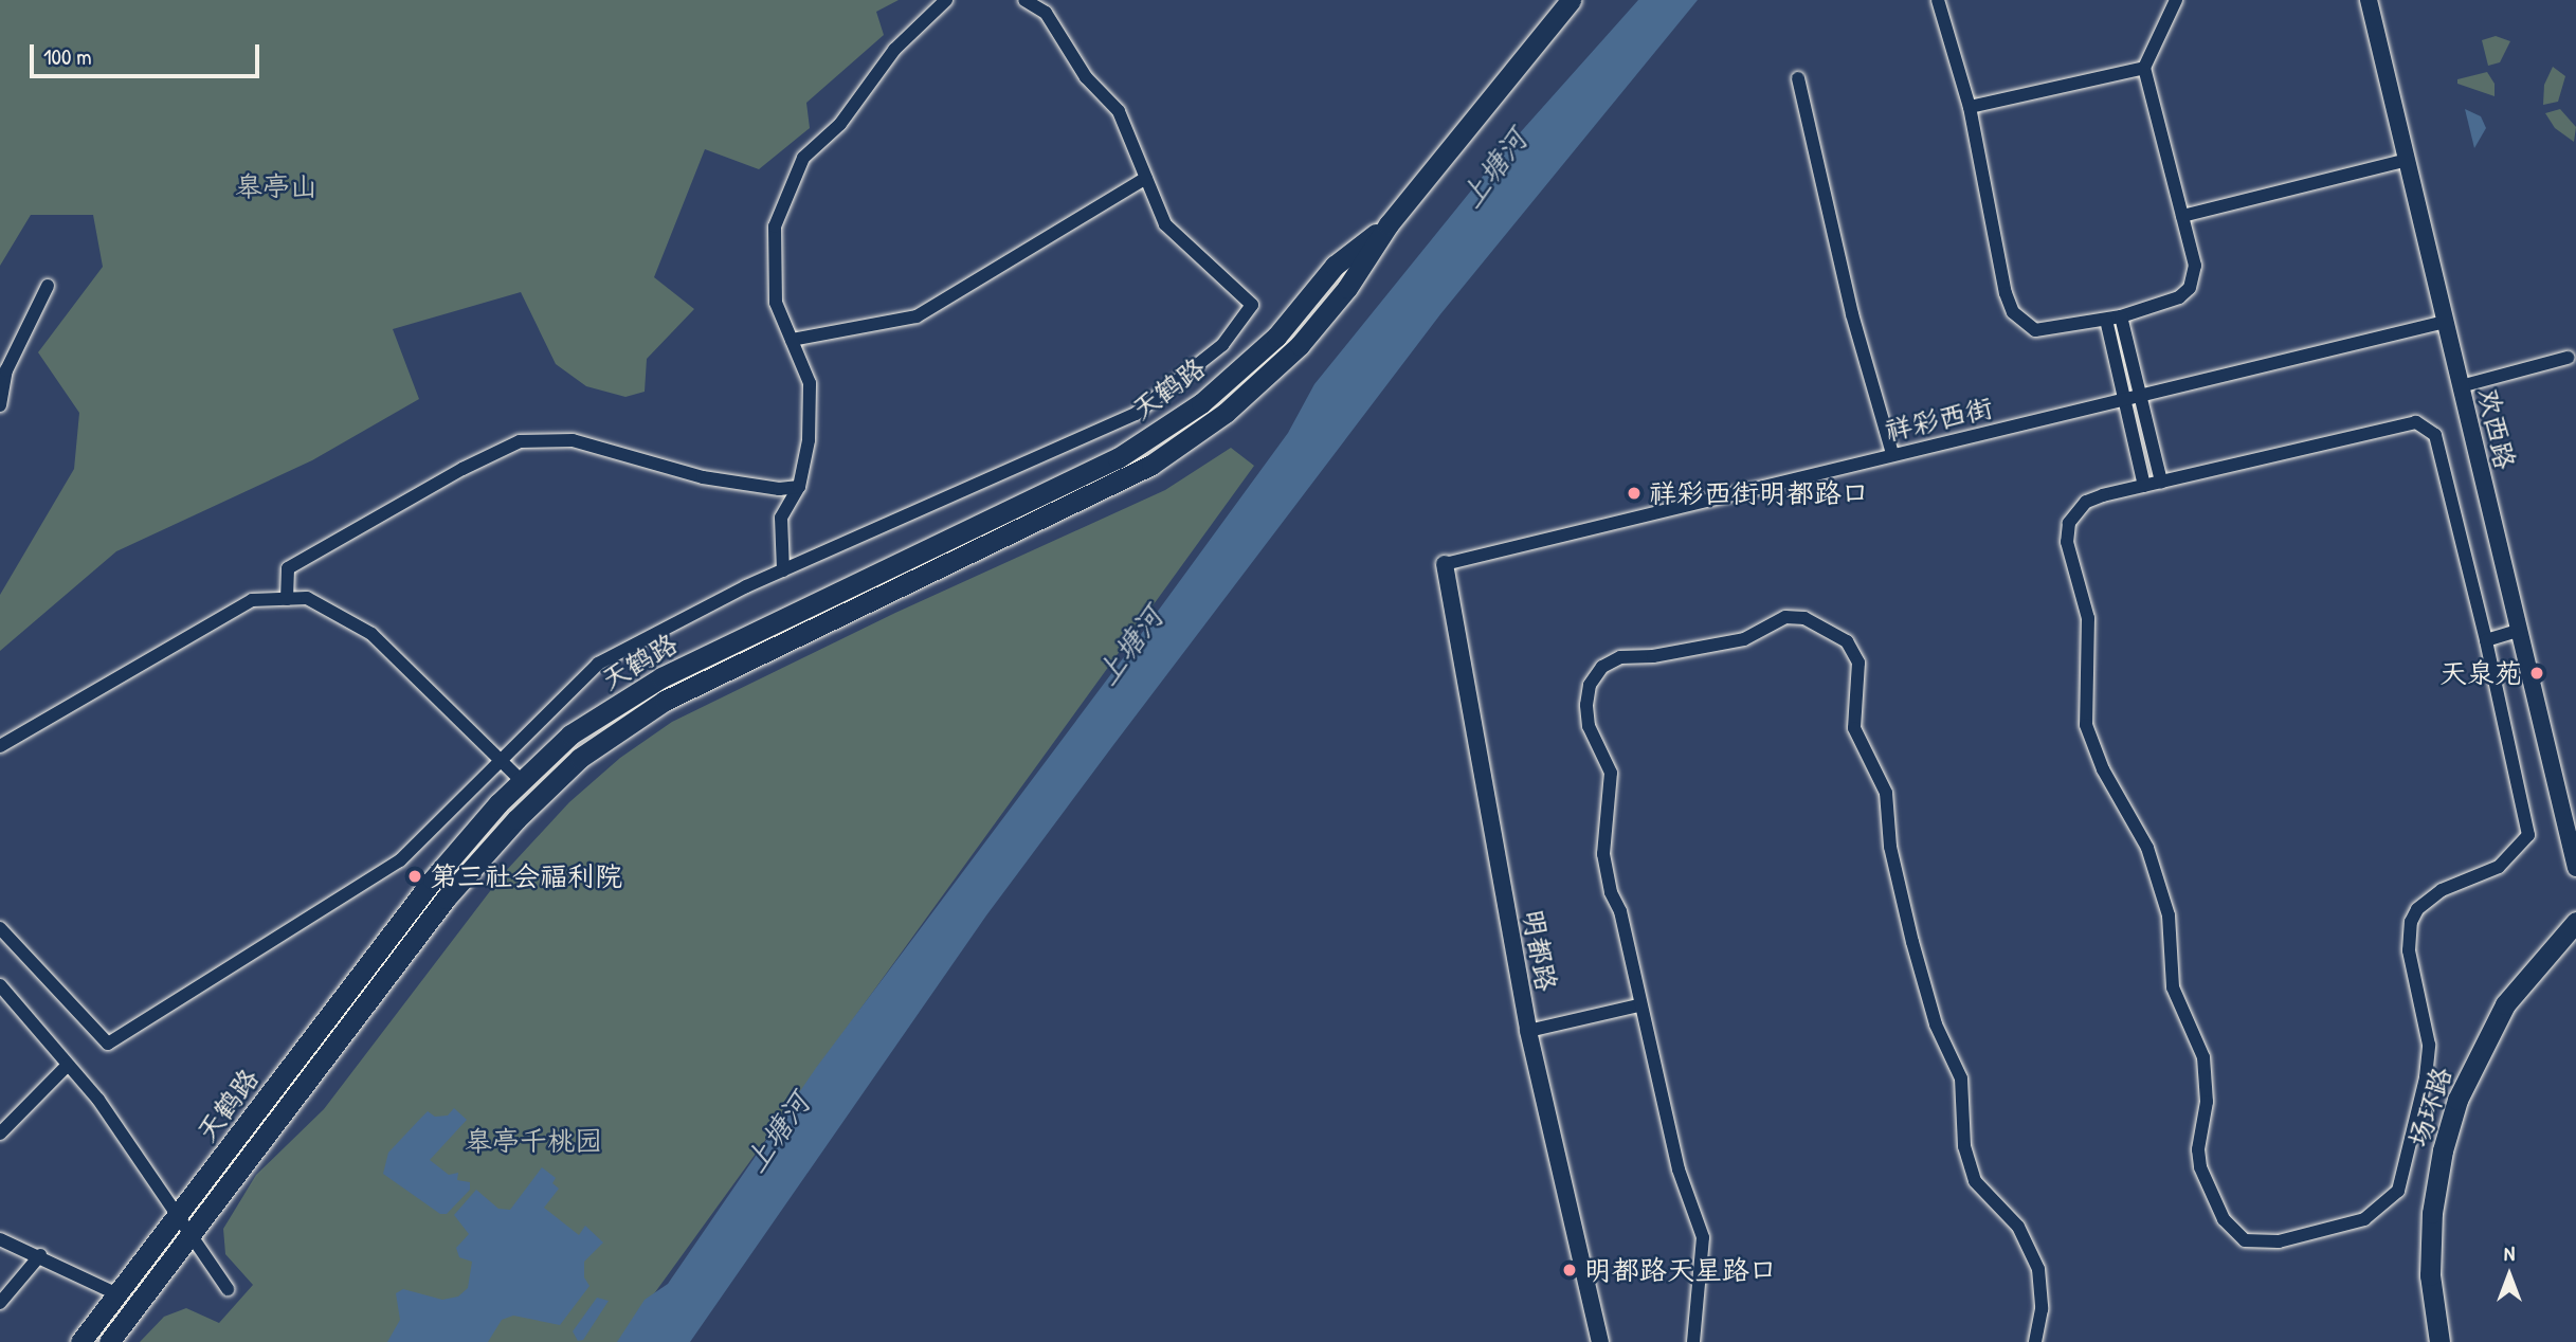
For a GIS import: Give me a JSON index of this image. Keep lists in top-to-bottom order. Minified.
{"streets":{"main road":["天鹤路","场环路"],"street":["祥彩西街","欢西路","明都路"]},"crossings":[["祥彩西街","欢西路"],["祥彩西街","明都路"]],"water":["上塘河"],"parks":["皋亭山","皋亭千桃园"],"places":["祥彩西街明都路口","天泉苑","第三社会福利院","明都路天星路口"],"scale_bar":"100 m","north":"top"}
